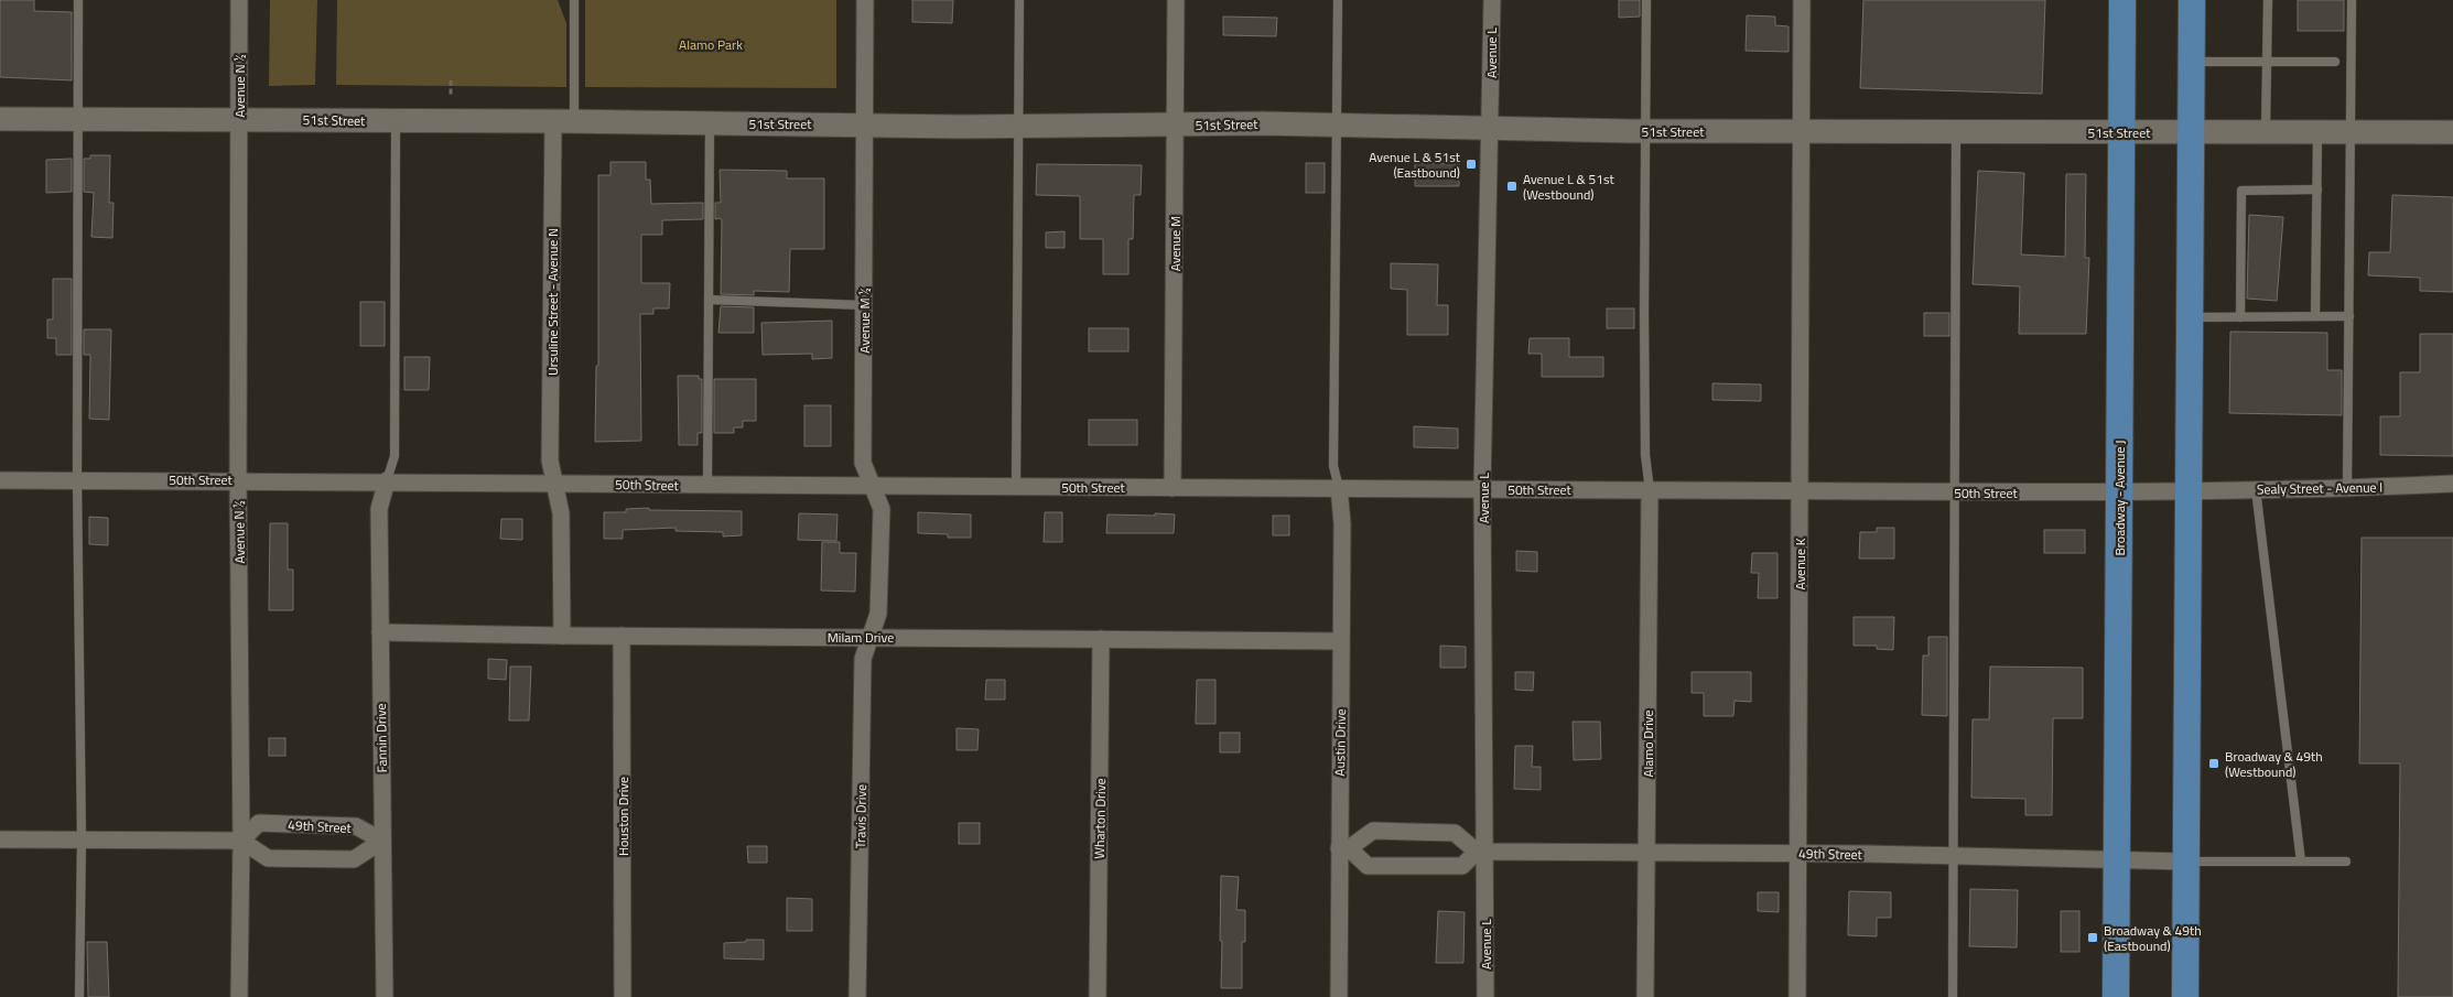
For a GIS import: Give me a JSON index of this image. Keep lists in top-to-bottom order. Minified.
{"streets":{"main road":["Broadway - Avenue J"],"street":["Avenue L","Avenue N ½","51st Street","Avenue M","Ursuline Street - Avenue N","Avenue M ½","50th Street","Sealy Street - Avenue I","Avenue K","Milam Drive","Fannin Drive","Austin Drive","Alamo Drive","Houston Drive","Travis Drive","Wharton Drive","49th Street"]},"crossings":[["Avenue L","51st Street"],["Avenue L","50th Street"],["Avenue L","49th Street"],["Avenue N ½","51st Street"],["Avenue N ½","50th Street"],["Avenue N ½","49th Street"],["51st Street","Avenue M"],["51st Street","Ursuline Street - Avenue N"],["51st Street","Avenue M ½"],["51st Street","Broadway - Avenue J"],["51st Street","Avenue K"],["Avenue M","50th Street"],["Ursuline Street - Avenue N","50th Street"],["Avenue M ½","50th Street"],["Avenue M ½","Milam Drive"],["Avenue M ½","Travis Drive"],["50th Street","Sealy Street - Avenue I"],["50th Street","Broadway - Avenue J"],["50th Street","Avenue K"],["50th Street","Fannin Drive"],["50th Street","Austin Drive"],["50th Street","Alamo Drive"],["Broadway - Avenue J","49th Street"],["Avenue K","49th Street"],["Milam Drive","Fannin Drive"],["Milam Drive","Austin Drive"],["Milam Drive","Houston Drive"],["Milam Drive","Travis Drive"],["Milam Drive","Wharton Drive"],["Fannin Drive","49th Street"],["Alamo Drive","49th Street"]],"parks":["Alamo Park"],"places":{"transit":["Avenue L & 51st (Eastbound)","Avenue L & 51st (Westbound)","Broadway & 49th (Westbound)","Broadway & 49th (Eastbound)"]}}
